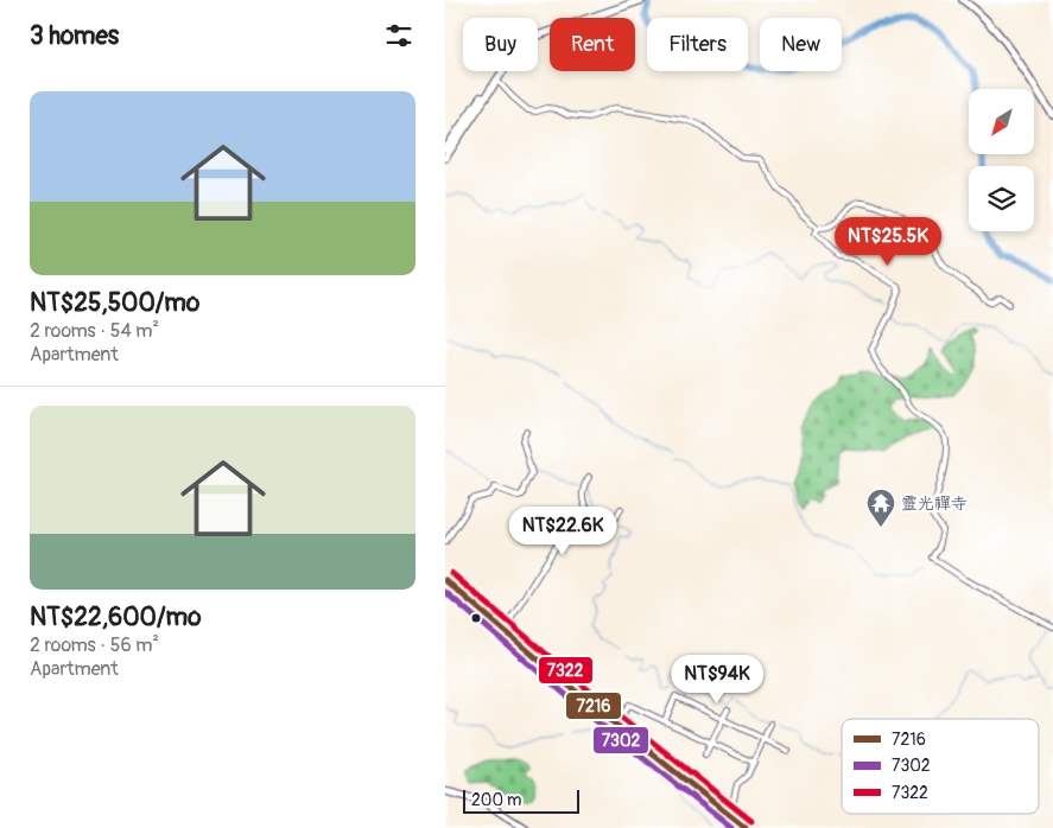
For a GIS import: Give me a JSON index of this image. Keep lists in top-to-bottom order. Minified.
{"places":{"temple":["靈光禪寺"]},"lines":["transit line 7322","transit line 7216","transit line 7302"],"legend":["7216","7302","7322"],"scale_bar":"200 m","north":"bottom left","page":{"heading":"3 homes","chip":["Buy","Rent","Filters","New"],"list":[{"name":"NT$25,500/mo","note":"2 rooms · 54 m² · Apartment"},{"name":"NT$22,600/mo","note":"2 rooms · 56 m² · Apartment"}],"price":["NT$25.5K","NT$22.6K","NT$94K"],"scale":"200 m"}}
